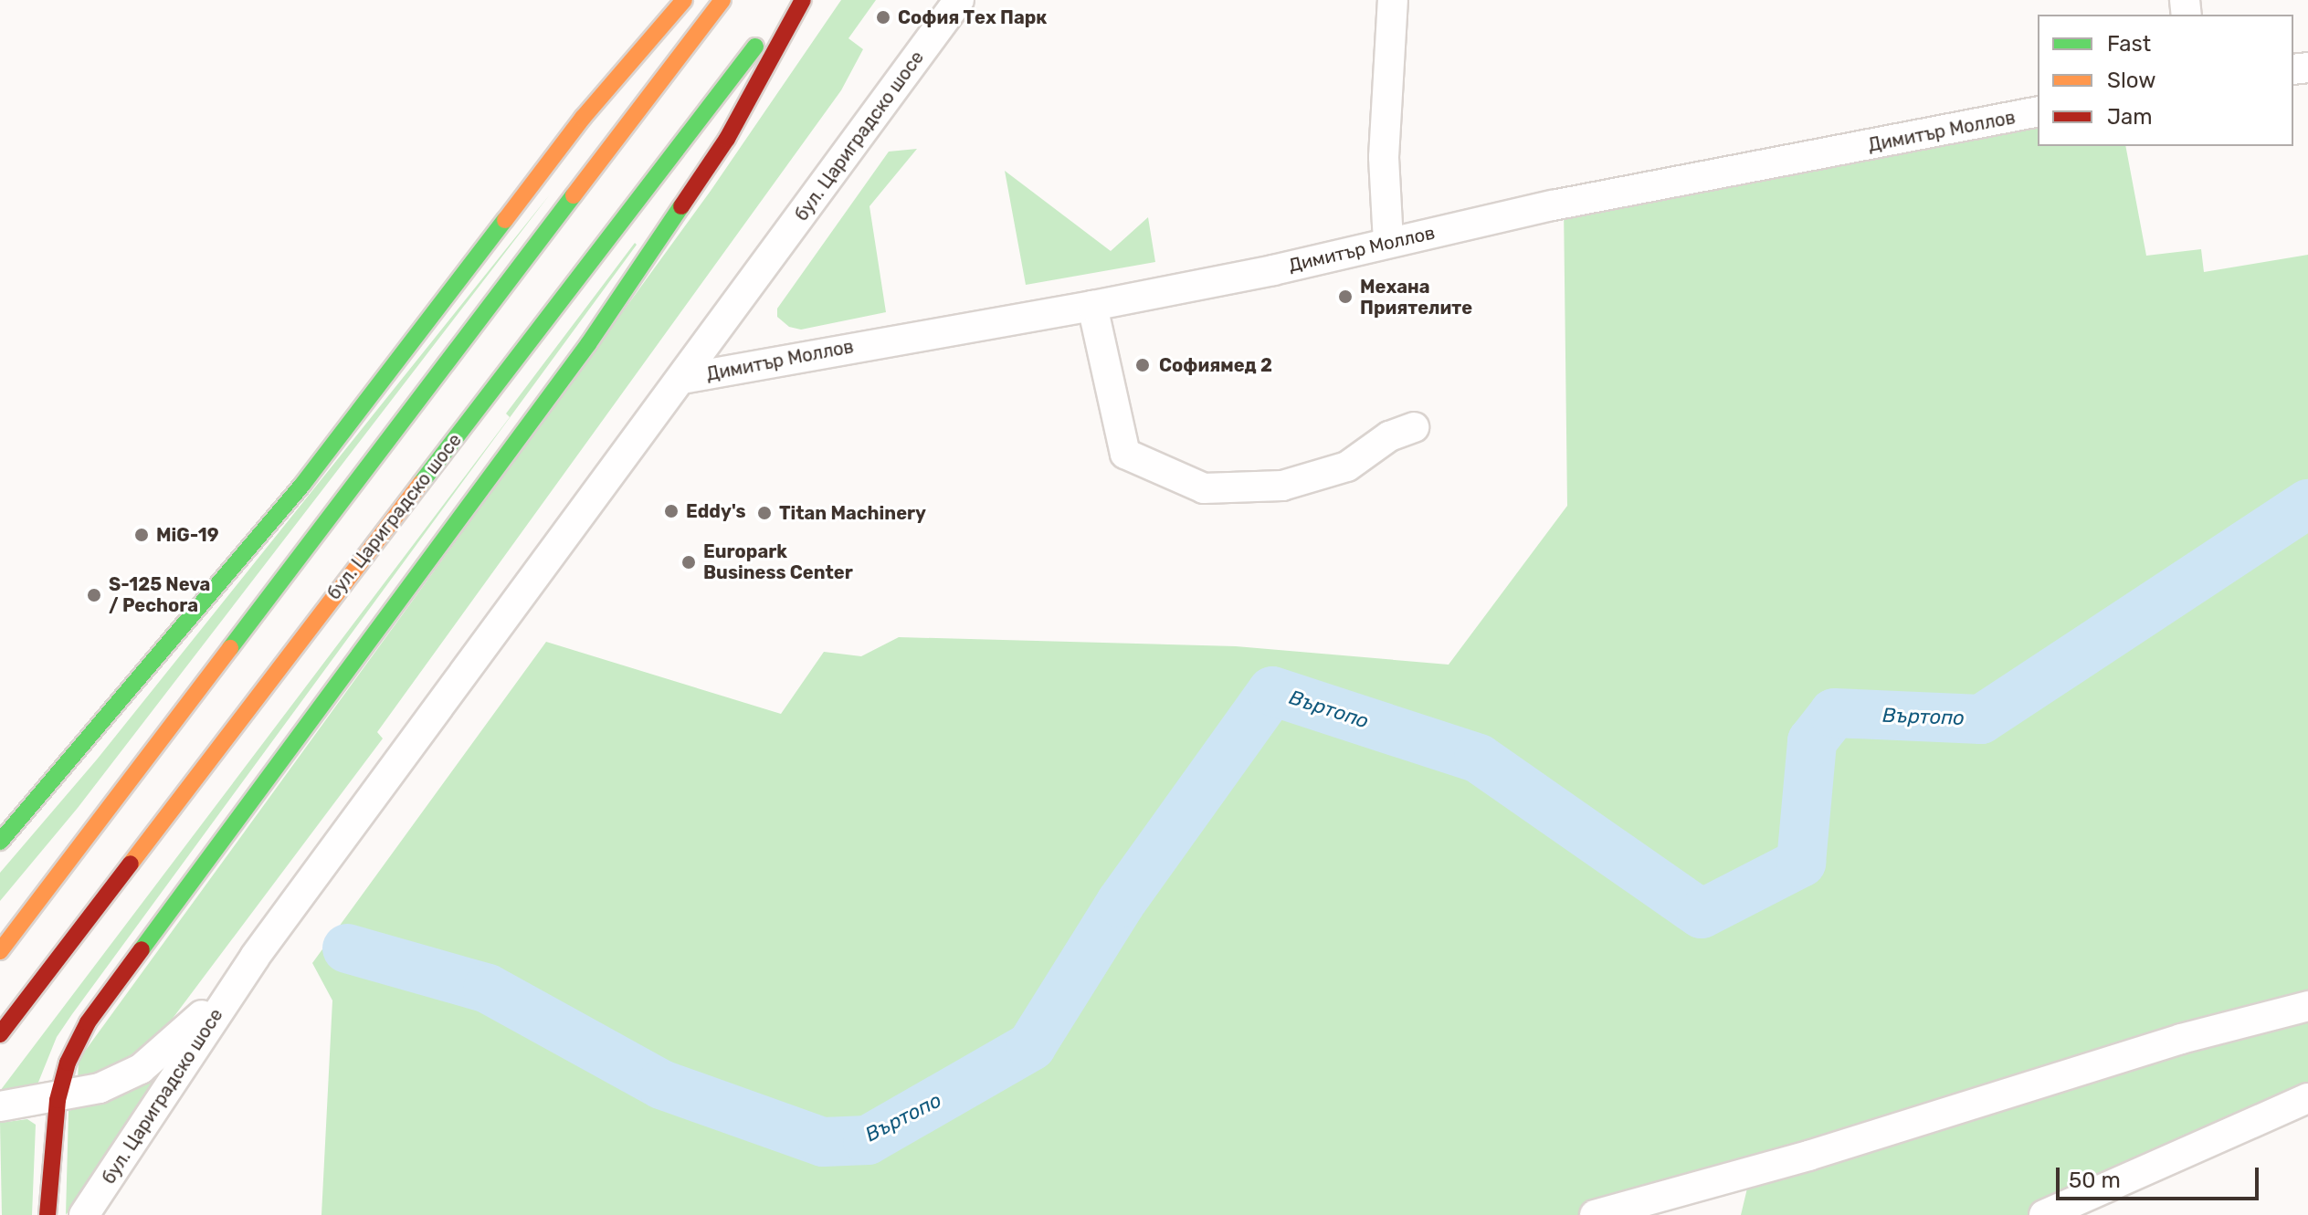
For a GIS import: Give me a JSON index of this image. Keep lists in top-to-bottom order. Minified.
{"streets":{"highway":["бул. Цариградско шосе"],"street":["Димитър Моллов"]},"crossings":[["Димитър Моллов","бул. Цариградско шосе"]],"water":["Въртопо"],"places":["София Тех Парк","Механа Приятелите","Софиямед 2","Eddy's","Titan Machinery","MiG-19","Europark Business Center","S-125 Neva / Pechora"],"legend":["Fast","Slow","Jam"],"scale_bar":"50 m"}
